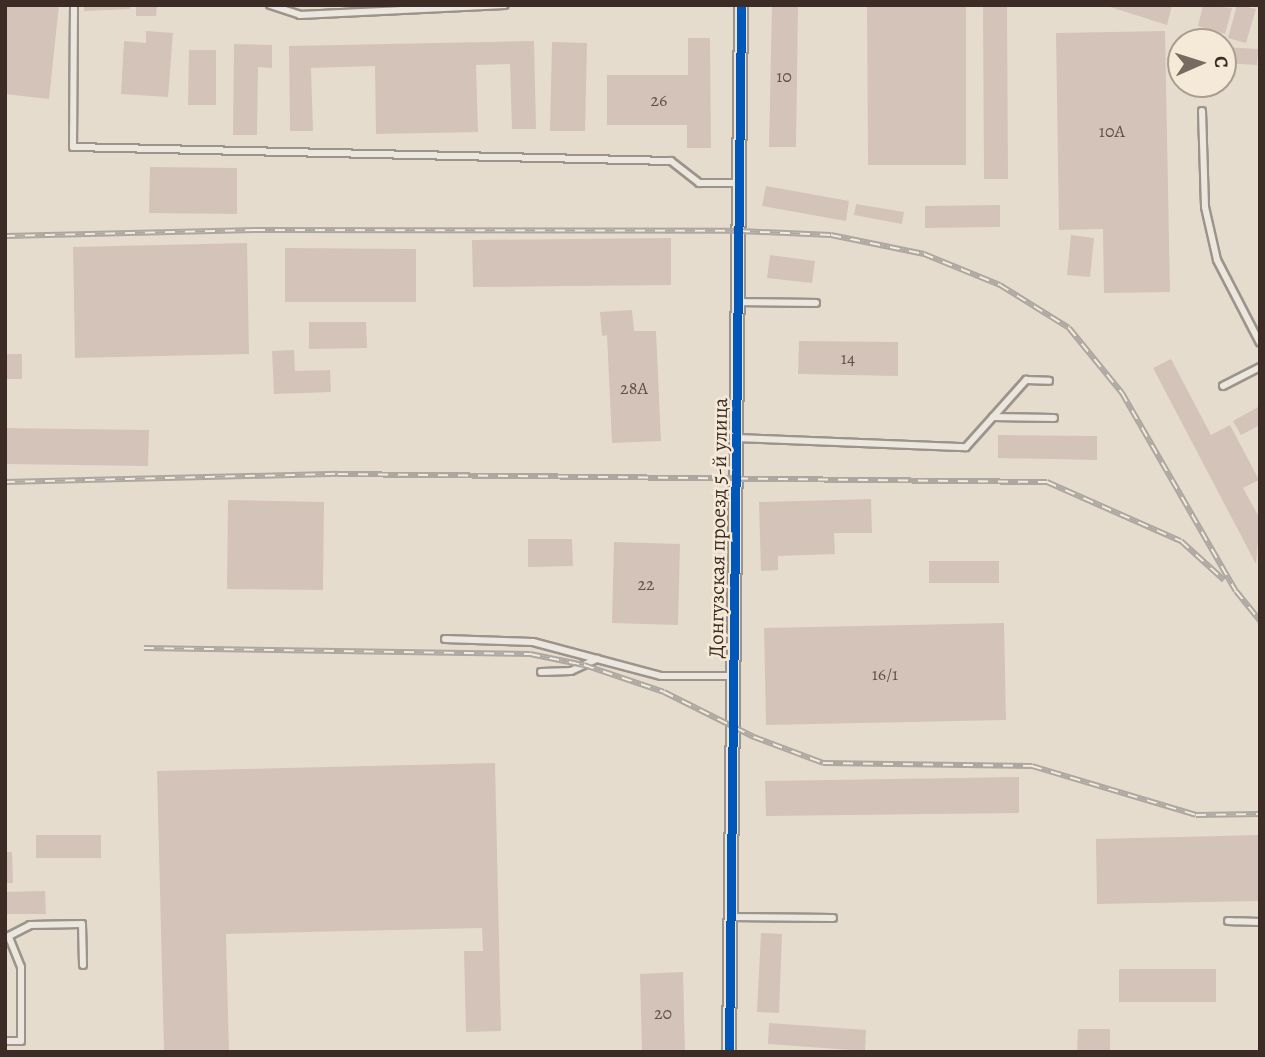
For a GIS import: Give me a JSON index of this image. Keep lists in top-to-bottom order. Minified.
{"streets":{"street":["Донгузская проезд 5-й улица"]},"house_numbers":["10","26","10А","14","28А","22","16/1","20"],"north":"right"}
